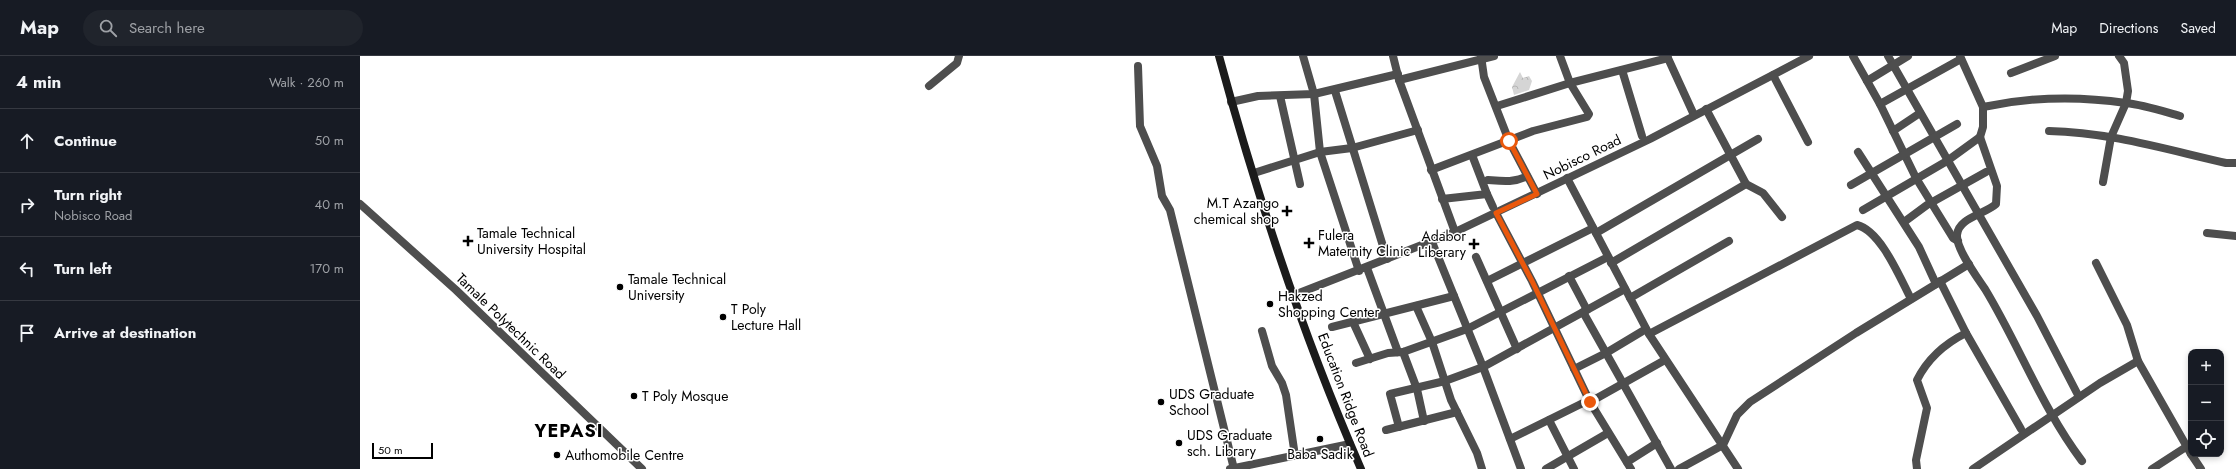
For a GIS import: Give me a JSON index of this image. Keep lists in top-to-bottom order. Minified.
{"streets":{"main road":["Education Ridge Road"],"street":["Nobisco Road","Tamale Polytechnic Road"]},"crossings":[["Nobisco Road","Education Ridge Road"]],"districts":["YEPASI"],"places":{"health":["M.T Azango chemical shop","Tamale Technical University Hospital","Fulera Maternity Clinic","Adabor Liberary"],"other":["Tamale Technical University","Hakzed Shopping Center","T Poly Lecture Hall","T Poly Mosque","UDS Graduate School","Baba Sadik","UDS Graduate sch. Library","Authomobile Centre"]},"scale_bar":"50 m","page":{"header":"Map","search":"Search here","nav":["Map","Directions","Saved"],"heading":["4 min","Walk · 260 m"],"list":[["Continue","50 m"],["Turn right","Nobisco Road","40 m"],["Turn left","170 m"],"Arrive at destination"],"map_buttons":["+","−"],"scale":"50 m"}}
